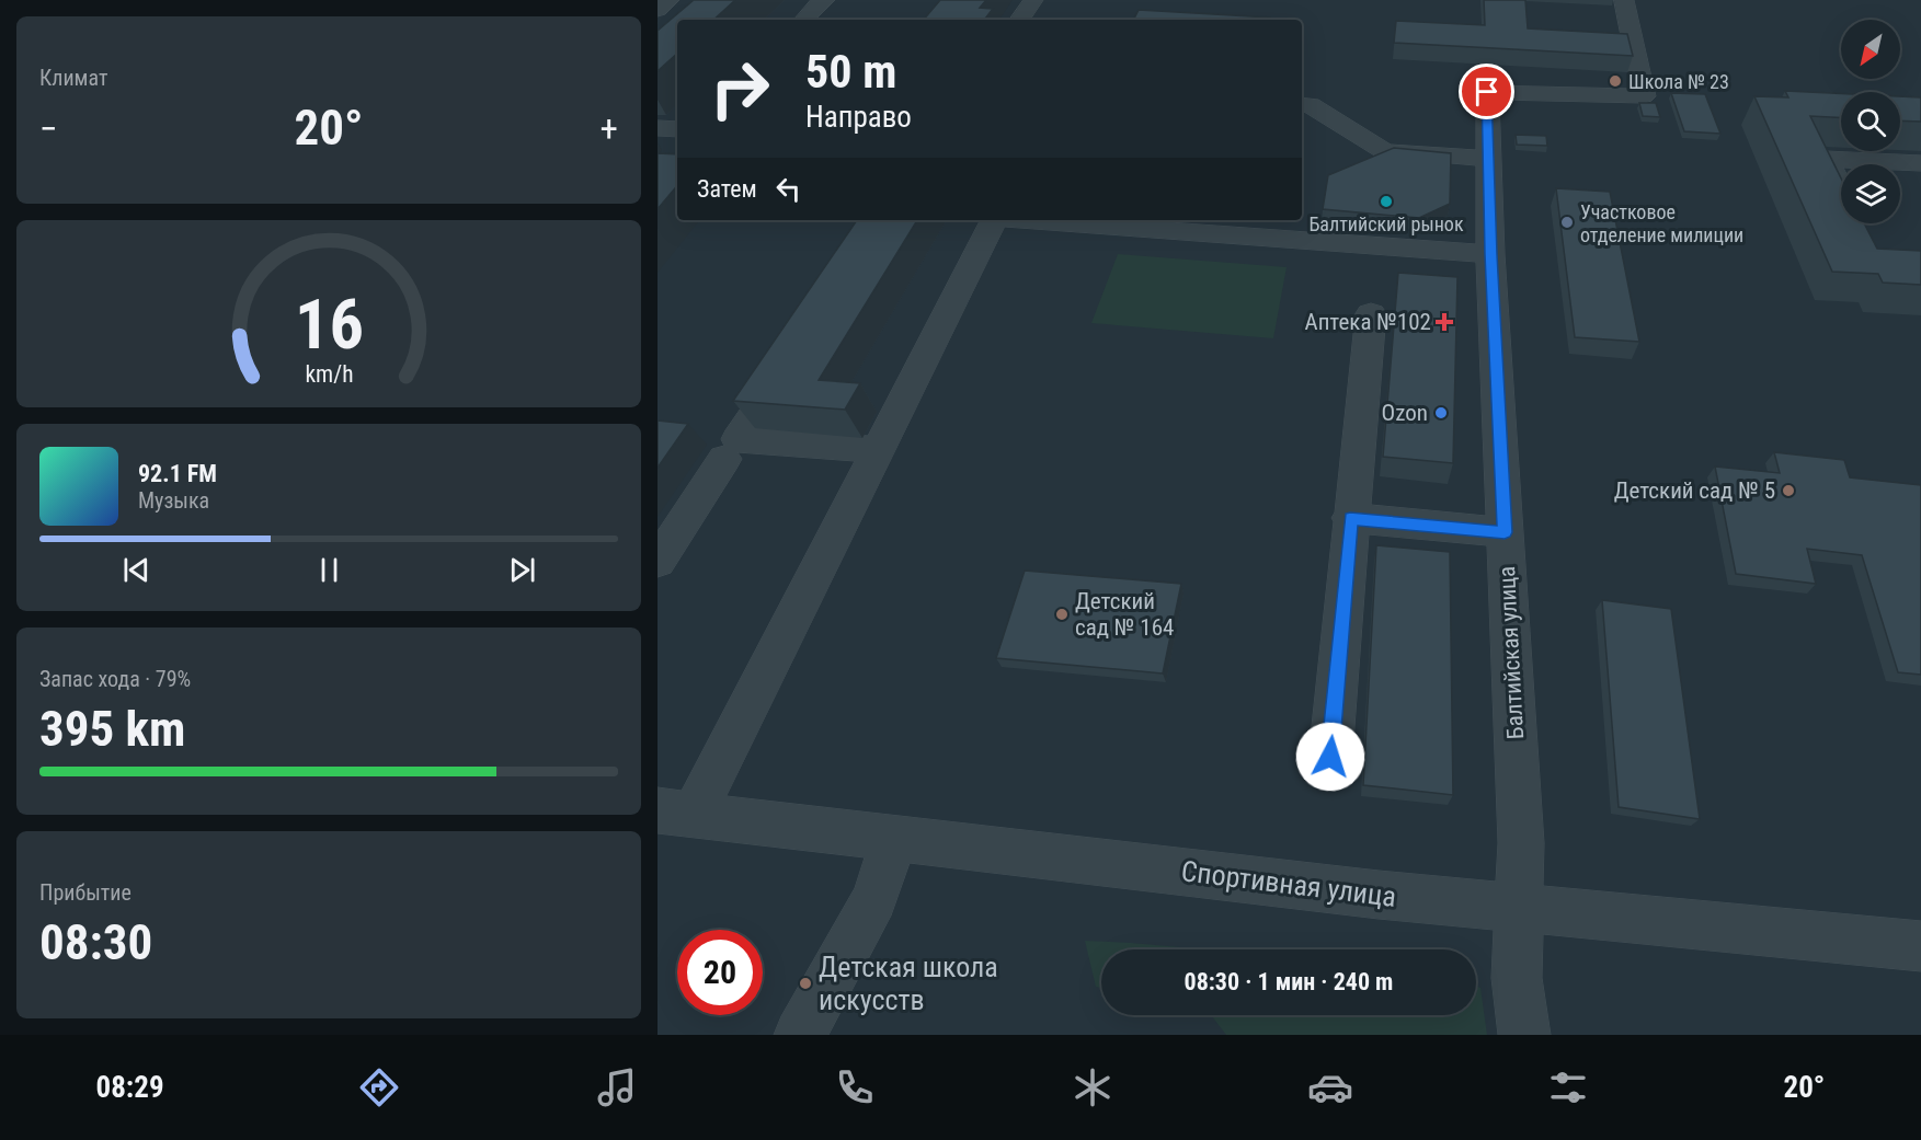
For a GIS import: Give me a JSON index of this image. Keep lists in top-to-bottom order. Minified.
{"streets":{"street":["Балтийская улица","Спортивная улица"]},"crossings":[["Балтийская улица","Спортивная улица"]],"places":{"other":["Школа № 23","Балтийский рынок","Участковое отделение милиции","Ozon","Детский сад № 5","Детский сад № 164","Детская школа искусств"],"health":["Аптека №102"]},"north":"bottom left","page":{"tile":["Климат",["Запас хода · 79%","395 km"],["Прибытие","08:30"]],"turn":["50 m","Направо"],"heat":["−","20°","+"],"then":"Затем","song":["92.1 FM","Музыка"],"limit":"20","trip":"08:30 · 1 мин · 240 m","tabs":["08:29","20°"],"gauge":["16","km/h"]}}
